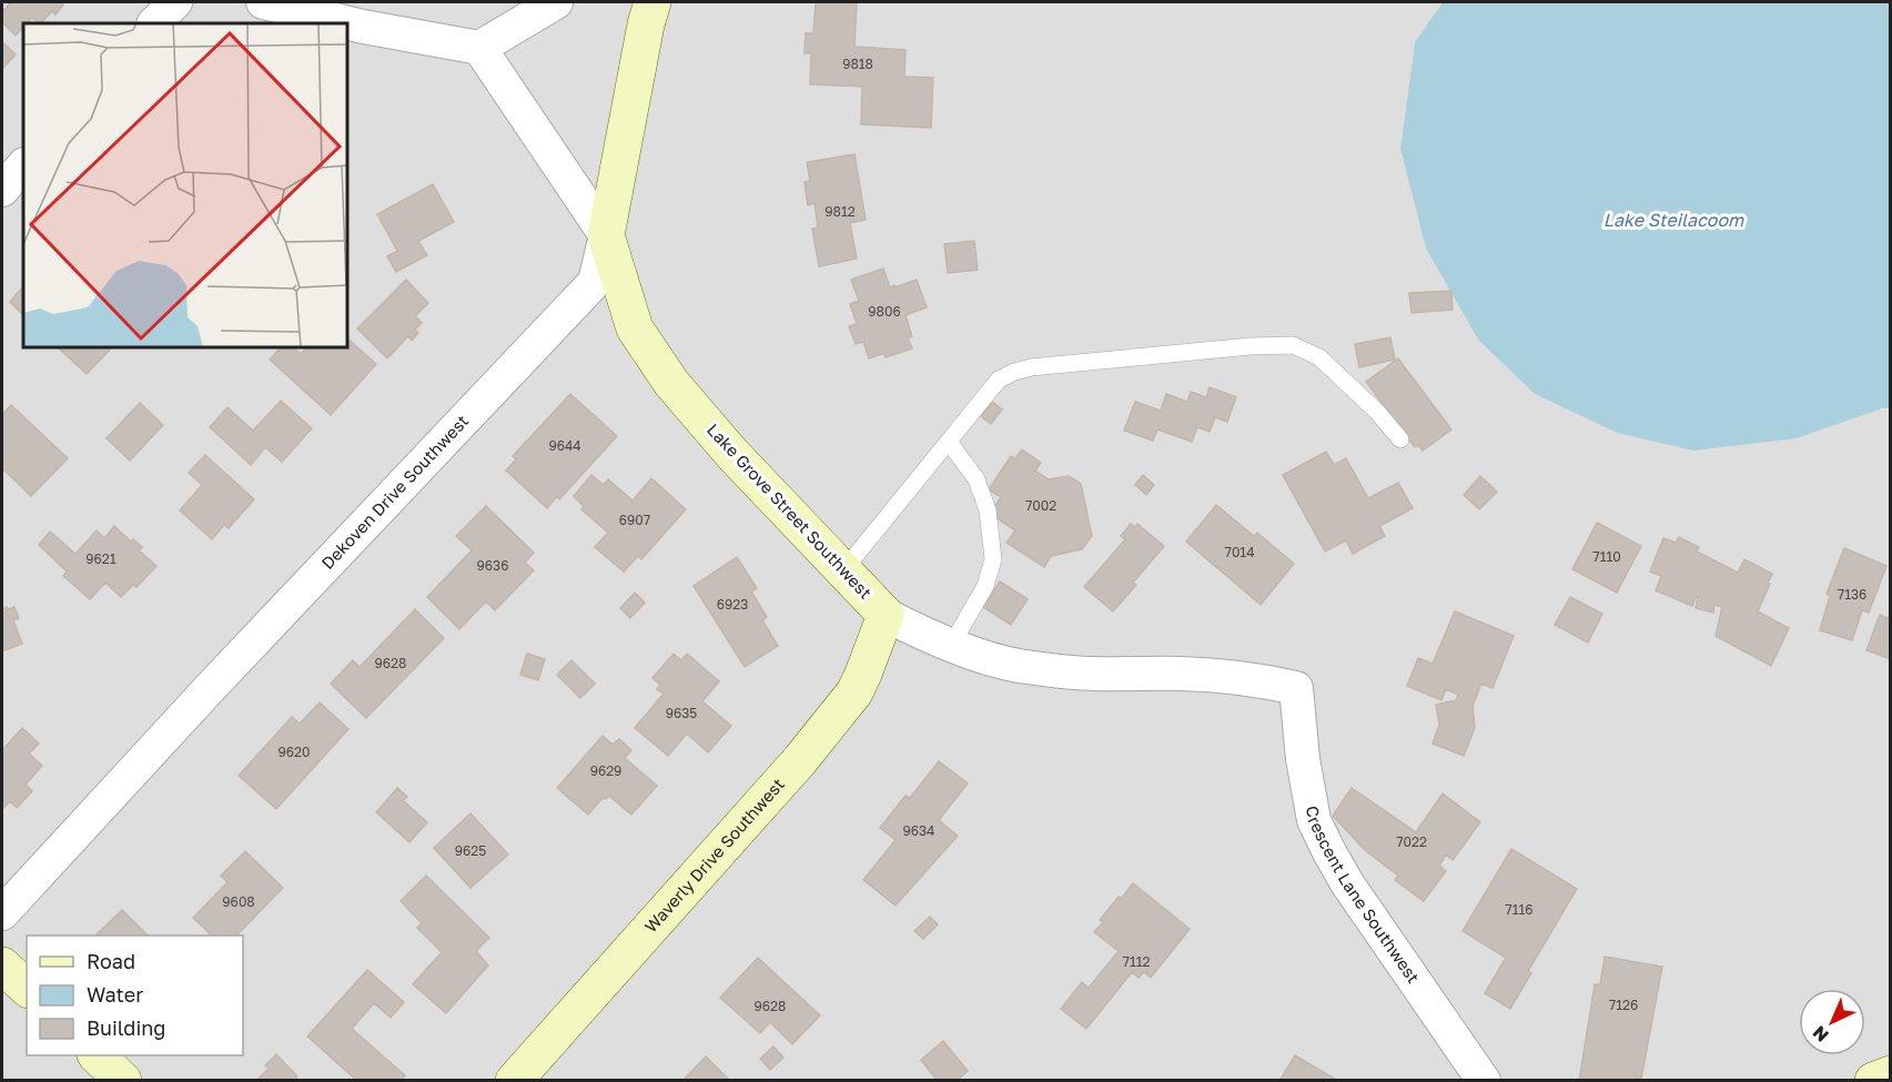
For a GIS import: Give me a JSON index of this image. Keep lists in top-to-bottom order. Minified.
{"streets":{"street":["Dekoven Drive Southwest","Lake Grove Street Southwest","Waverly Drive Southwest","Crescent Lane Southwest"]},"crossings":[["Dekoven Drive Southwest","Lake Grove Street Southwest"],["Lake Grove Street Southwest","Waverly Drive Southwest"],["Lake Grove Street Southwest","Crescent Lane Southwest"]],"water":["Lake Steilacoom"],"house_numbers":["9818","9812","9806","9644","7002","6907","7014","7110","9621","9636","7136","6923","9628","9635","9620","9629","9634","7022","9625","9608","7116","7112","7126","9628"],"legend":["Road","Water","Building"],"north":"bottom left"}
